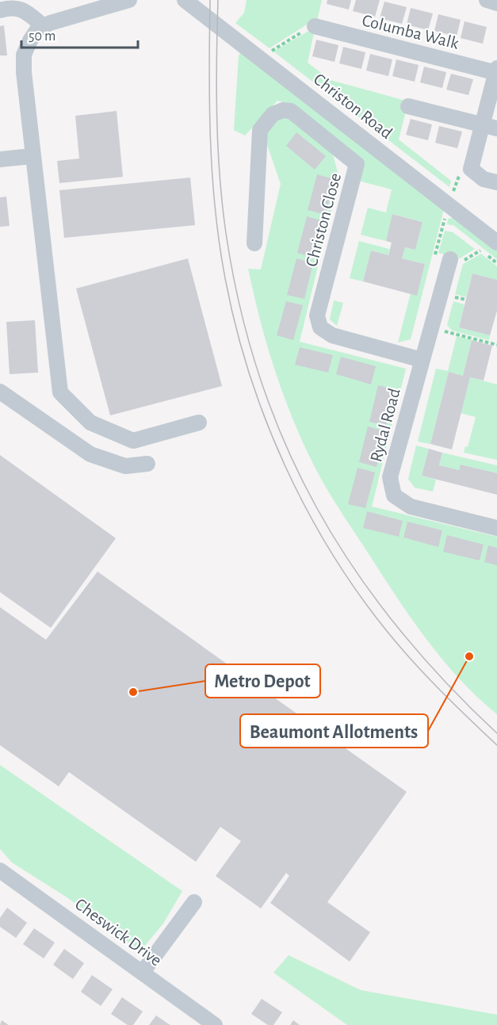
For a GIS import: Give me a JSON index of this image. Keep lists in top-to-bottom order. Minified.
{"streets":{"street":["Columba Walk","Christon Road","Christon Close","Rydal Road","Cheswick Drive"]},"crossings":[["Christon Close","Rydal Road"]],"places":["Beaumont Allotments","Metro Depot"],"scale_bar":"50 m"}
